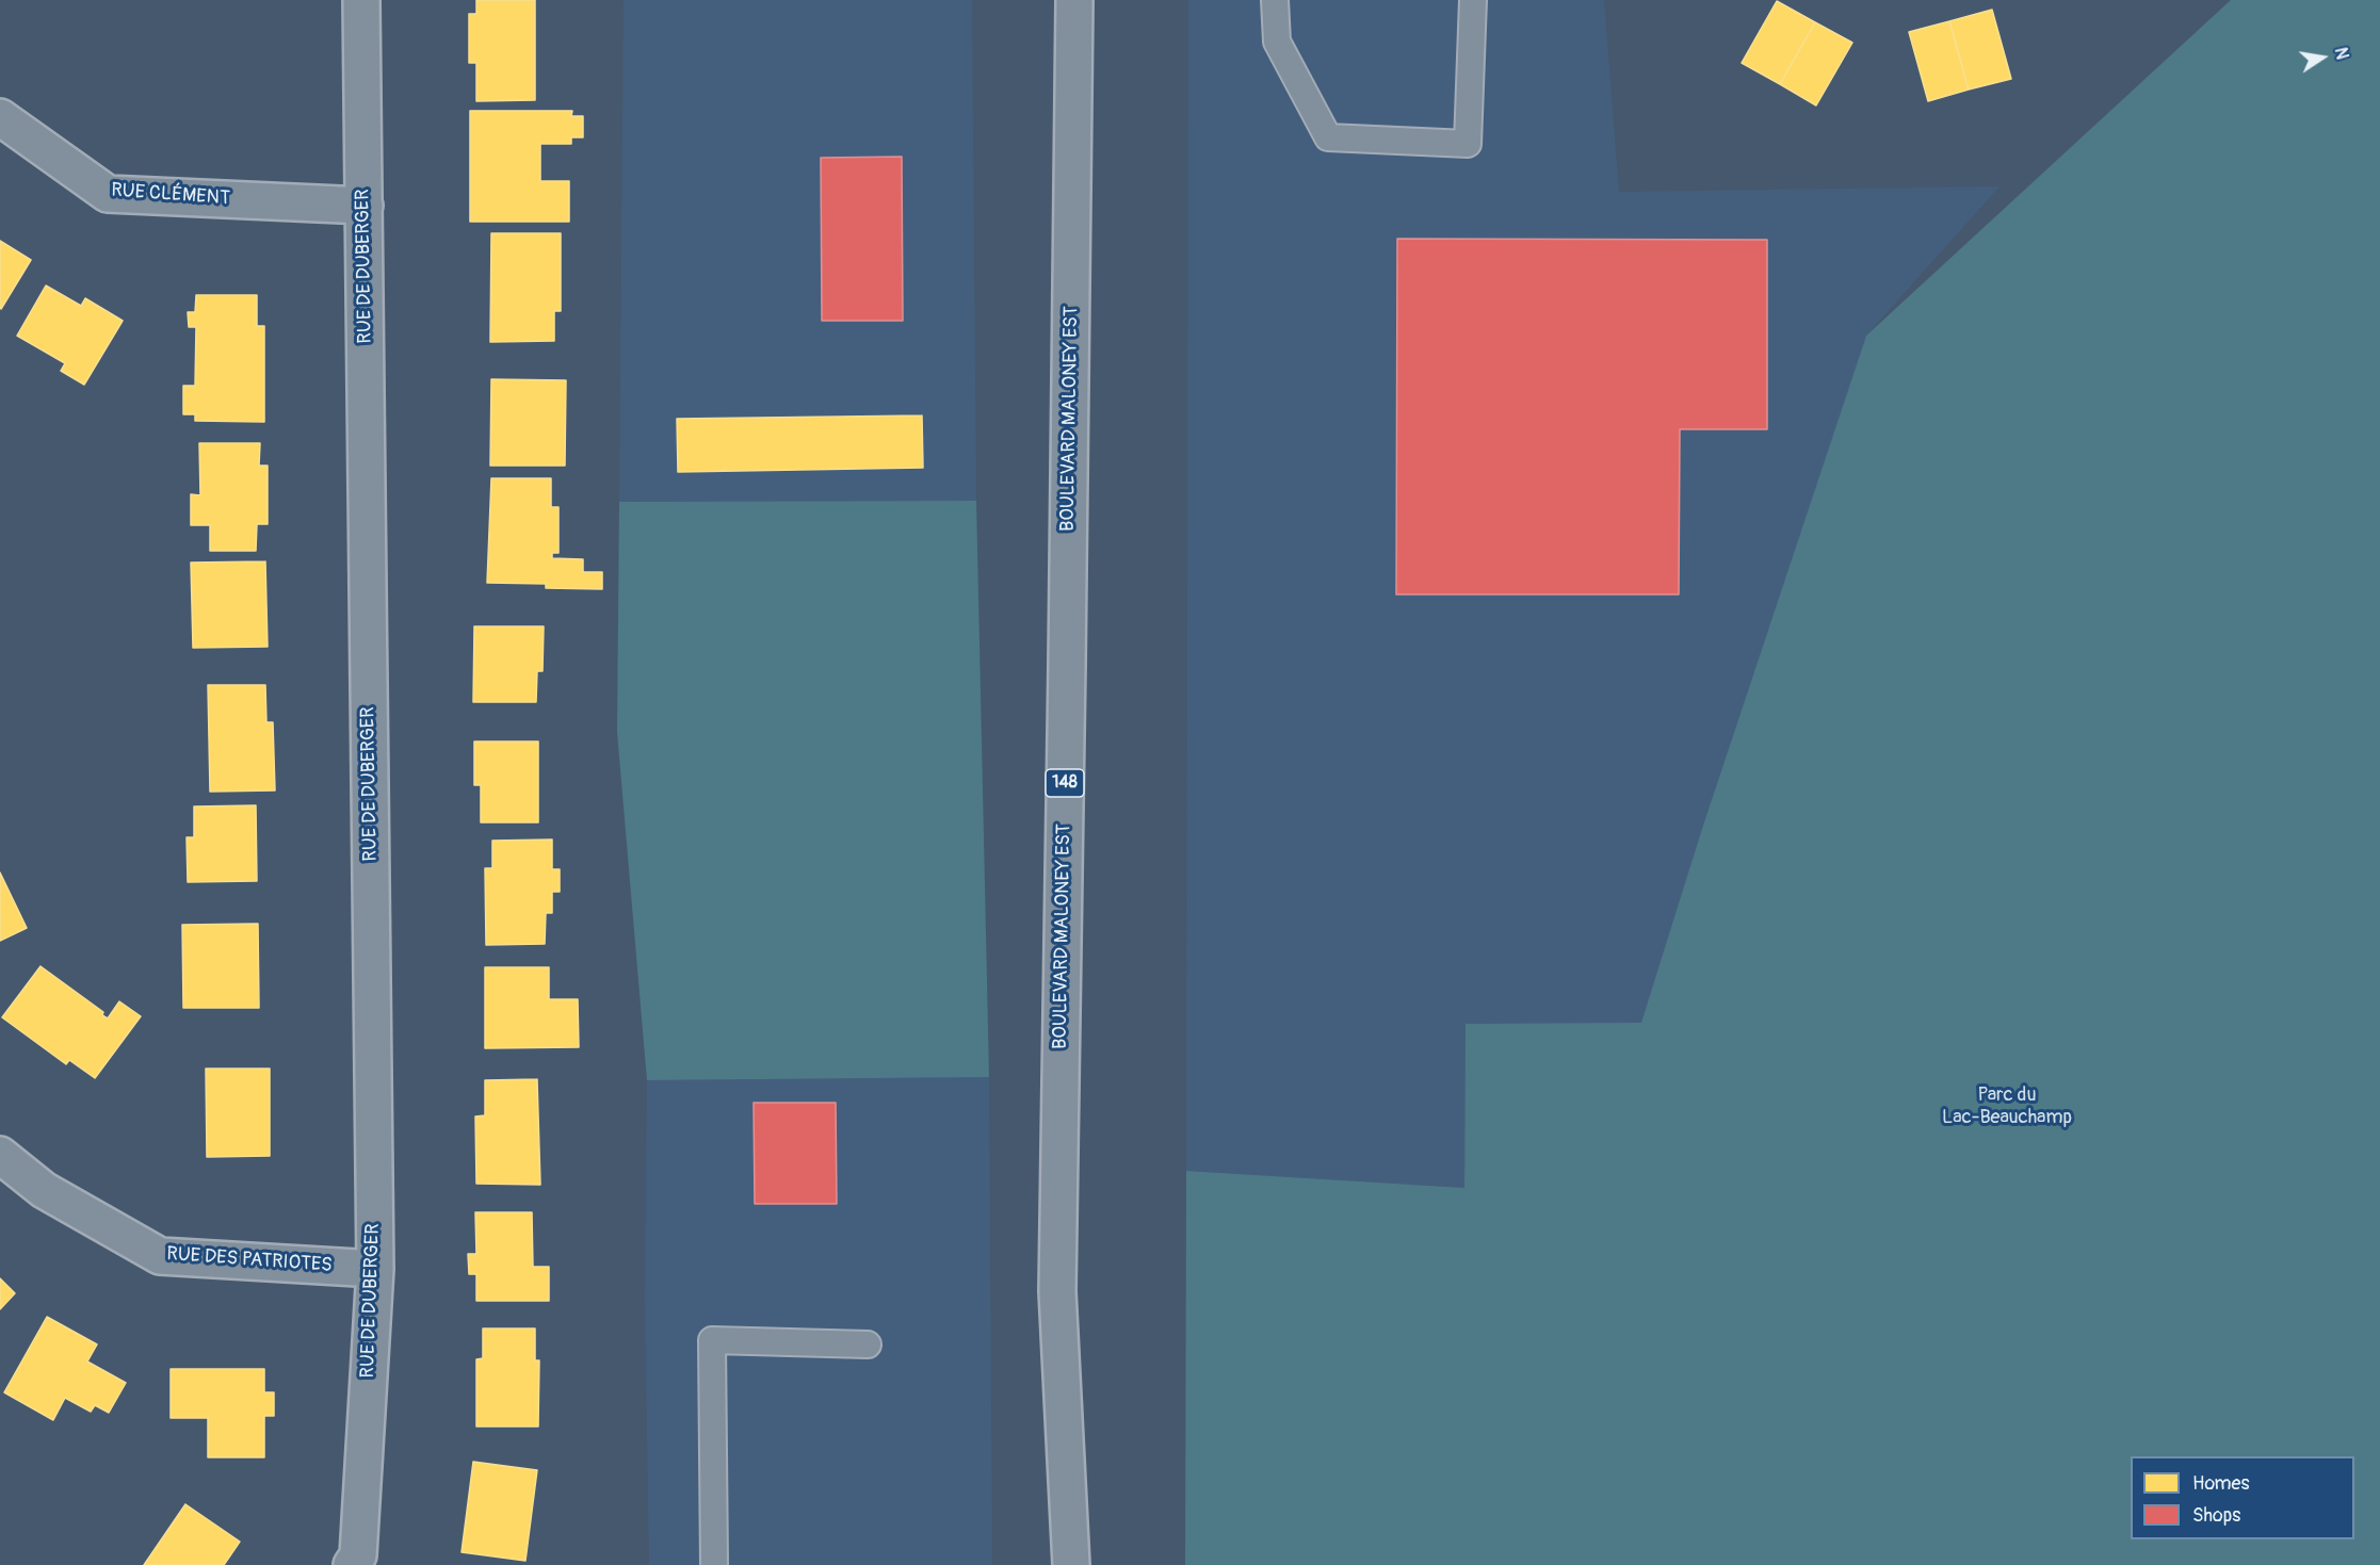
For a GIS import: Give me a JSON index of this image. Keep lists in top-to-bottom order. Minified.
{"streets":{"street":["RUE CLÉMENT","RUE DE DUBERGER","BOULEVARD MALONEY EST","148","RUE DES PATRIOTES"]},"crossings":[["RUE CLÉMENT","RUE DE DUBERGER"],["RUE DE DUBERGER","RUE DES PATRIOTES"]],"parks":["Parc du Lac-Beauchamp"],"legend":["Homes","Shops"],"north":"right"}
